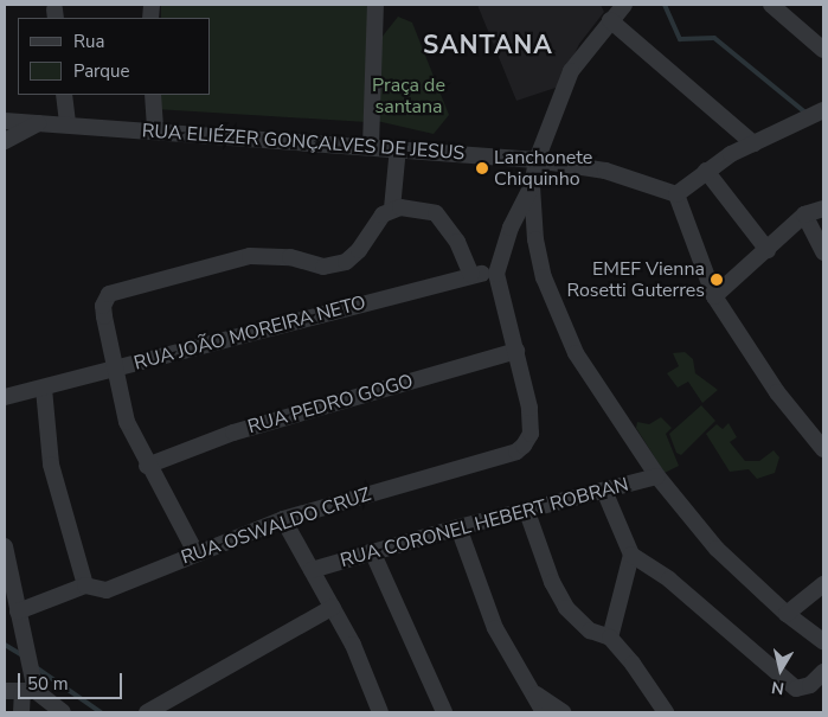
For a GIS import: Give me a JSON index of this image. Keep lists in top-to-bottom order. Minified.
{"streets":{"street":["RUA ELIÉZER GONÇALVES DE JESUS","RUA JOÃO MOREIRA NETO","RUA PEDRO GOGO","RUA CORONEL HEBERT ROBRAN","RUA OSWALDO CRUZ"]},"crossings":[["RUA PEDRO GOGO","RUA OSWALDO CRUZ"]],"districts":["SANTANA"],"parks":["Praça de santana"],"places":["Lanchonete Chiquinho","EMEF Vienna Rosetti Guterres"],"legend":["Rua","Parque"],"scale_bar":"50 m","north":"bottom"}
